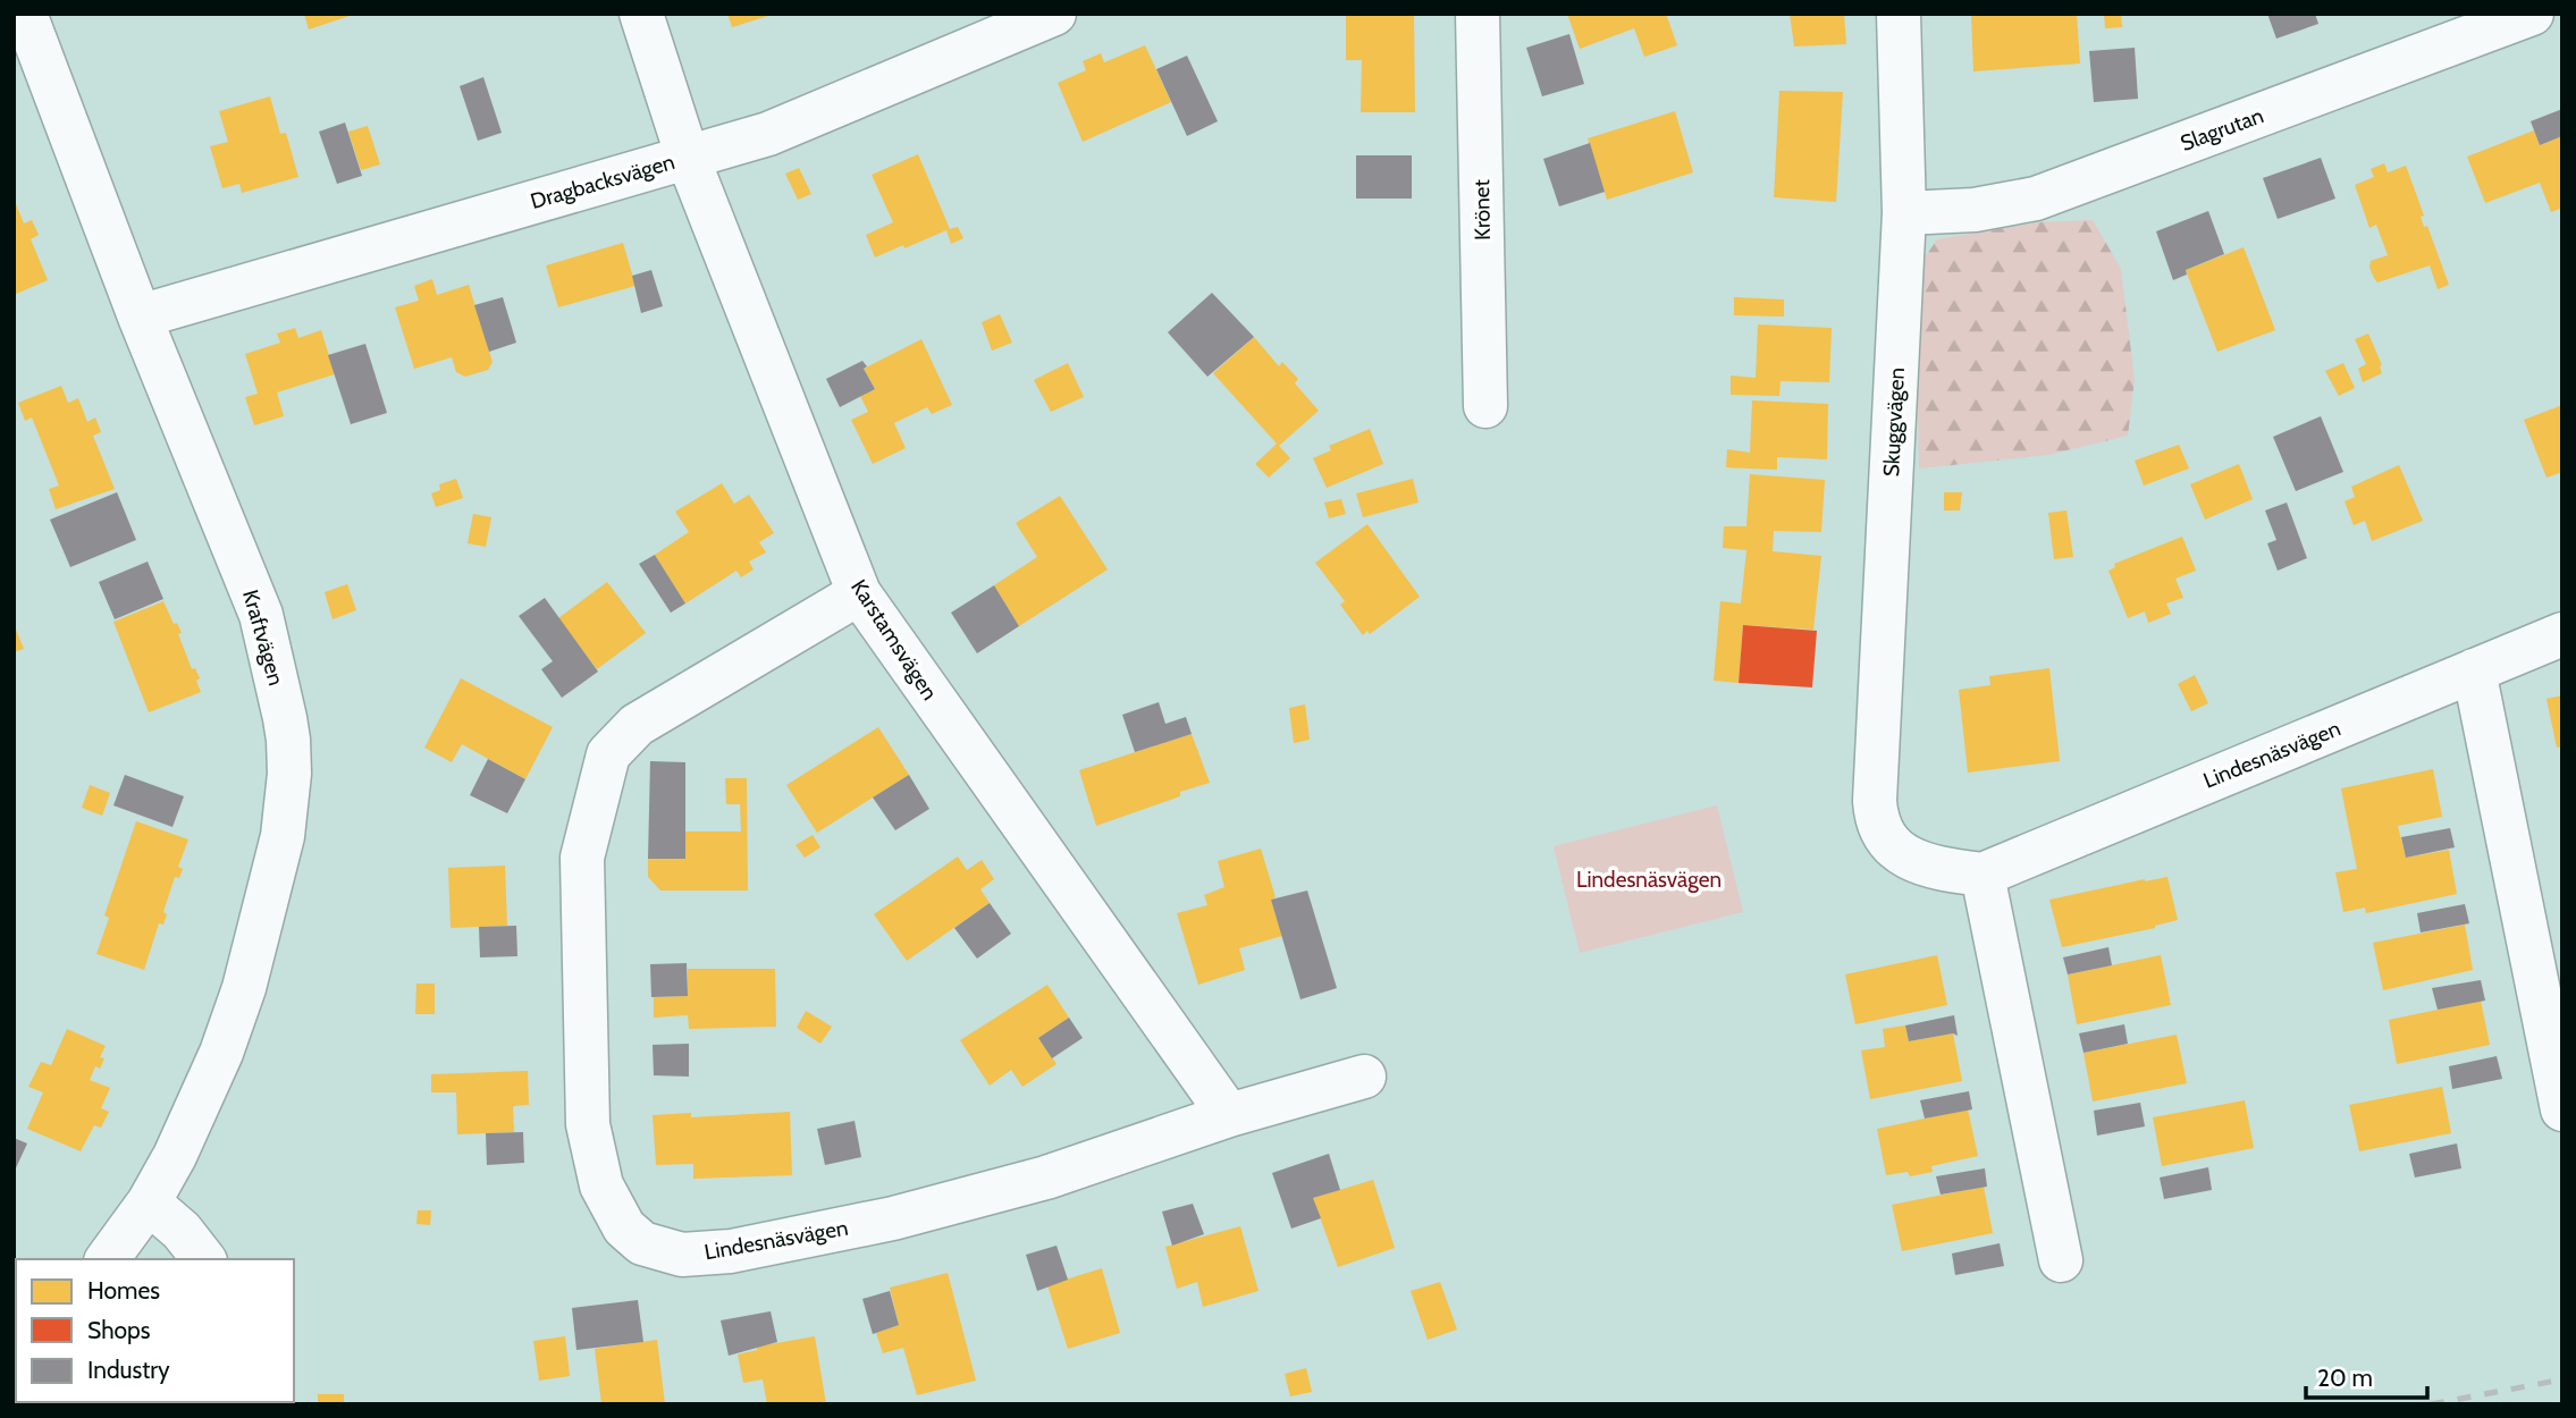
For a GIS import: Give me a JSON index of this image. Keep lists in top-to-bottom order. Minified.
{"streets":{"street":["Slagrutan","Dragbacksvägen","Krönet","Skuggvägen","Kraftvägen","Karstamsvägen","Lindesnäsvägen"]},"crossings":[["Slagrutan","Skuggvägen"],["Dragbacksvägen","Kraftvägen"],["Dragbacksvägen","Karstamsvägen"],["Skuggvägen","Lindesnäsvägen"],["Karstamsvägen","Lindesnäsvägen"]],"parks":["Lindesnäsvägen"],"legend":["Homes","Shops","Industry"],"scale_bar":"20 m"}
